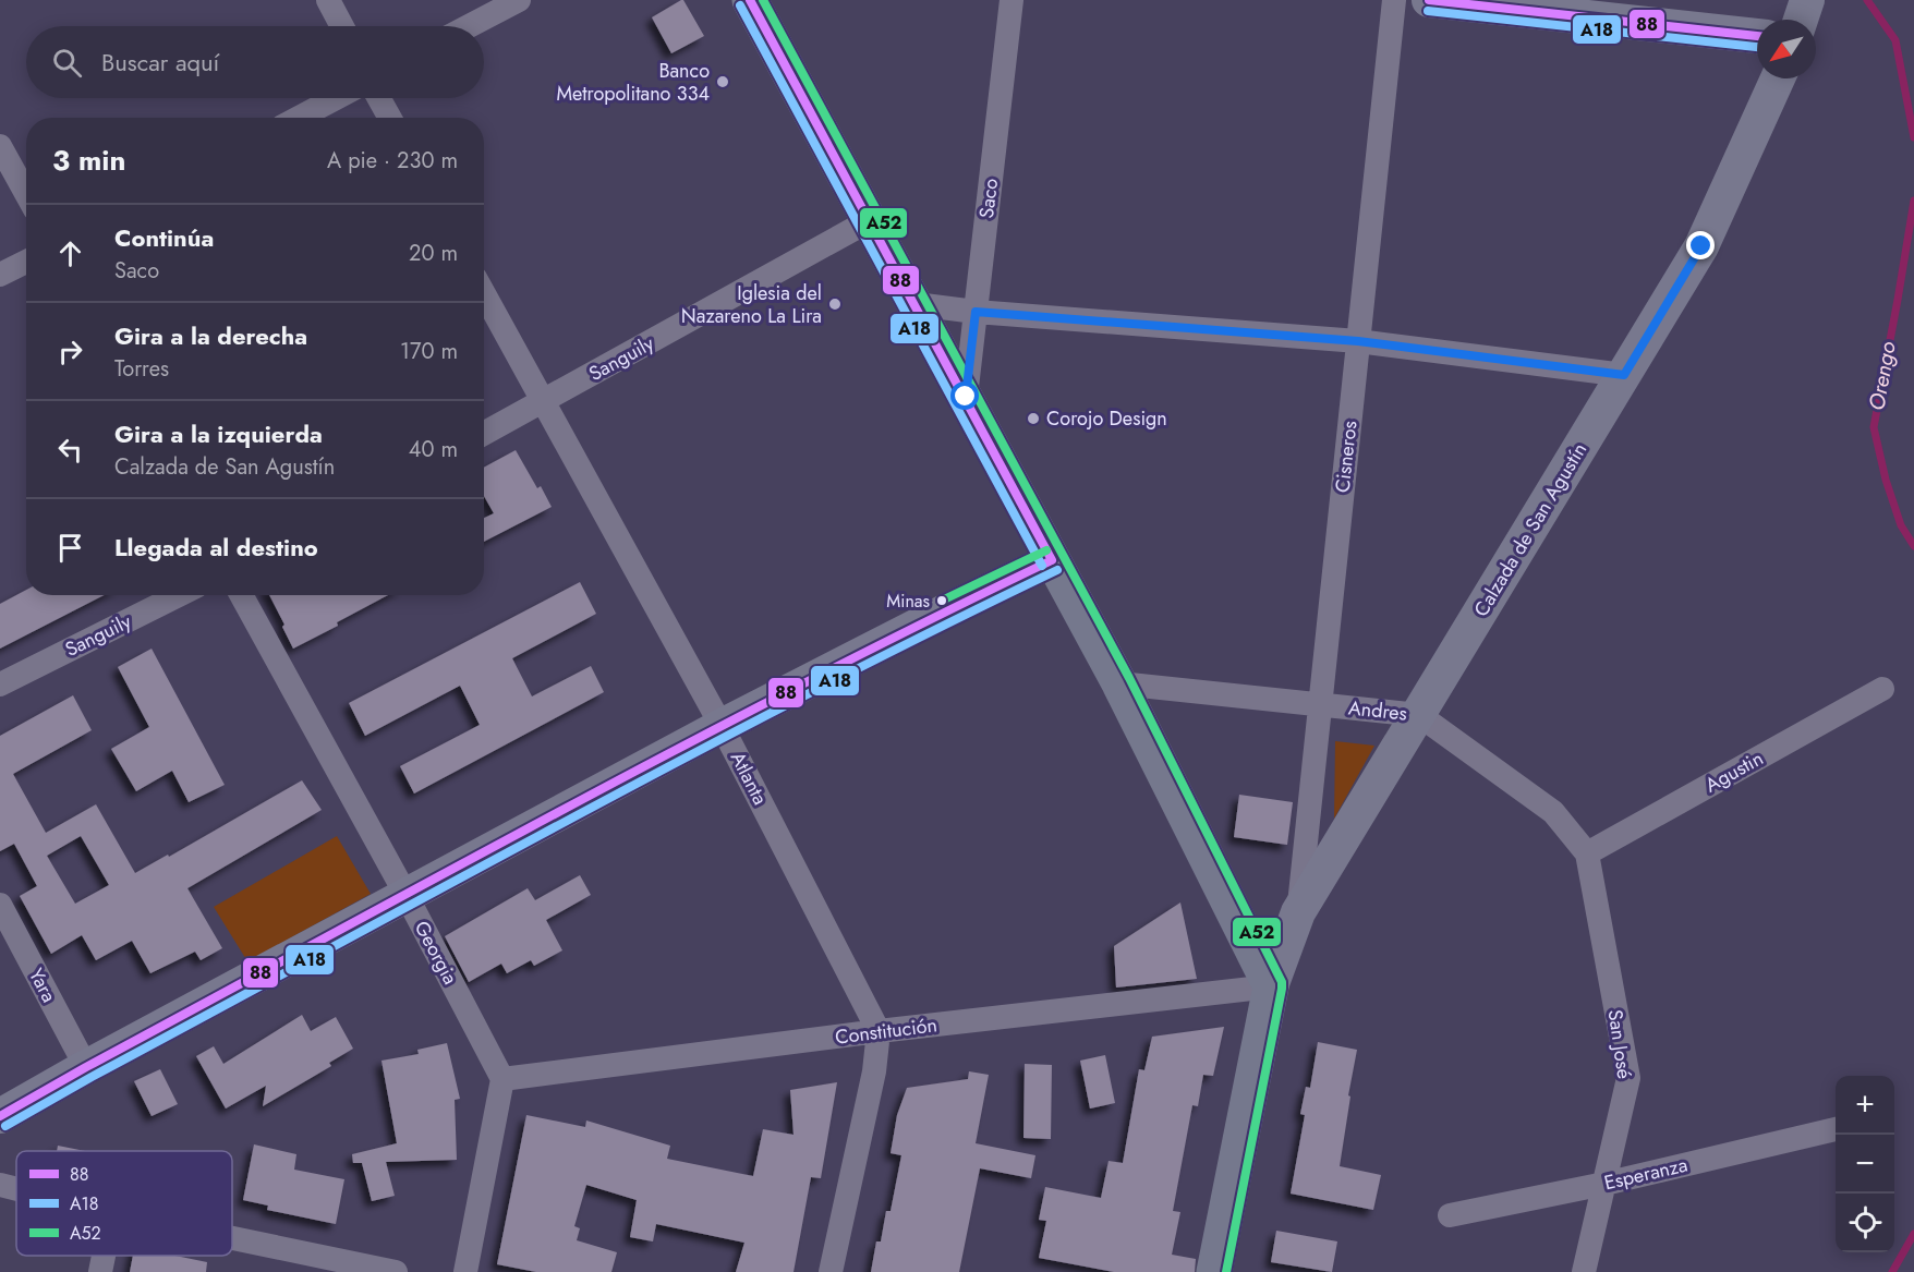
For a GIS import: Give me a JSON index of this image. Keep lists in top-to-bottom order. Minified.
{"streets":{"street":["Saco","Sanguily","Cisneros","Calzada de San Agustín","Andres","Agustin","Atlanta","Georgia","Yara","Constitución","San José","Esperanza"]},"crossings":[["Sanguily","Atlanta"],["Cisneros","Calzada de San Agustín"],["Cisneros","Andres"],["Calzada de San Agustín","Andres"],["Calzada de San Agustín","Constitución"],["Andres","Agustin"],["Andres","San José"],["Agustin","San José"],["Atlanta","Constitución"],["Georgia","Constitución"],["San José","Esperanza"]],"water":["Orengo"],"places":["Banco Metropolitano 334","Iglesia del Nazareno La Lira","Corojo Design","Minas"],"lines":["transit line 88","transit line A52","transit line A18"],"legend":["88","A18","A52"],"north":"bottom left","page":{"search":"Buscar aquí","heading":["3 min","A pie · 230 m"],"list":[["Continúa","Saco","20 m"],["Gira a la derecha","Torres","170 m"],["Gira a la izquierda","Calzada de San Agustín","40 m"],"Llegada al destino"],"map_buttons":["+","−"]}}
